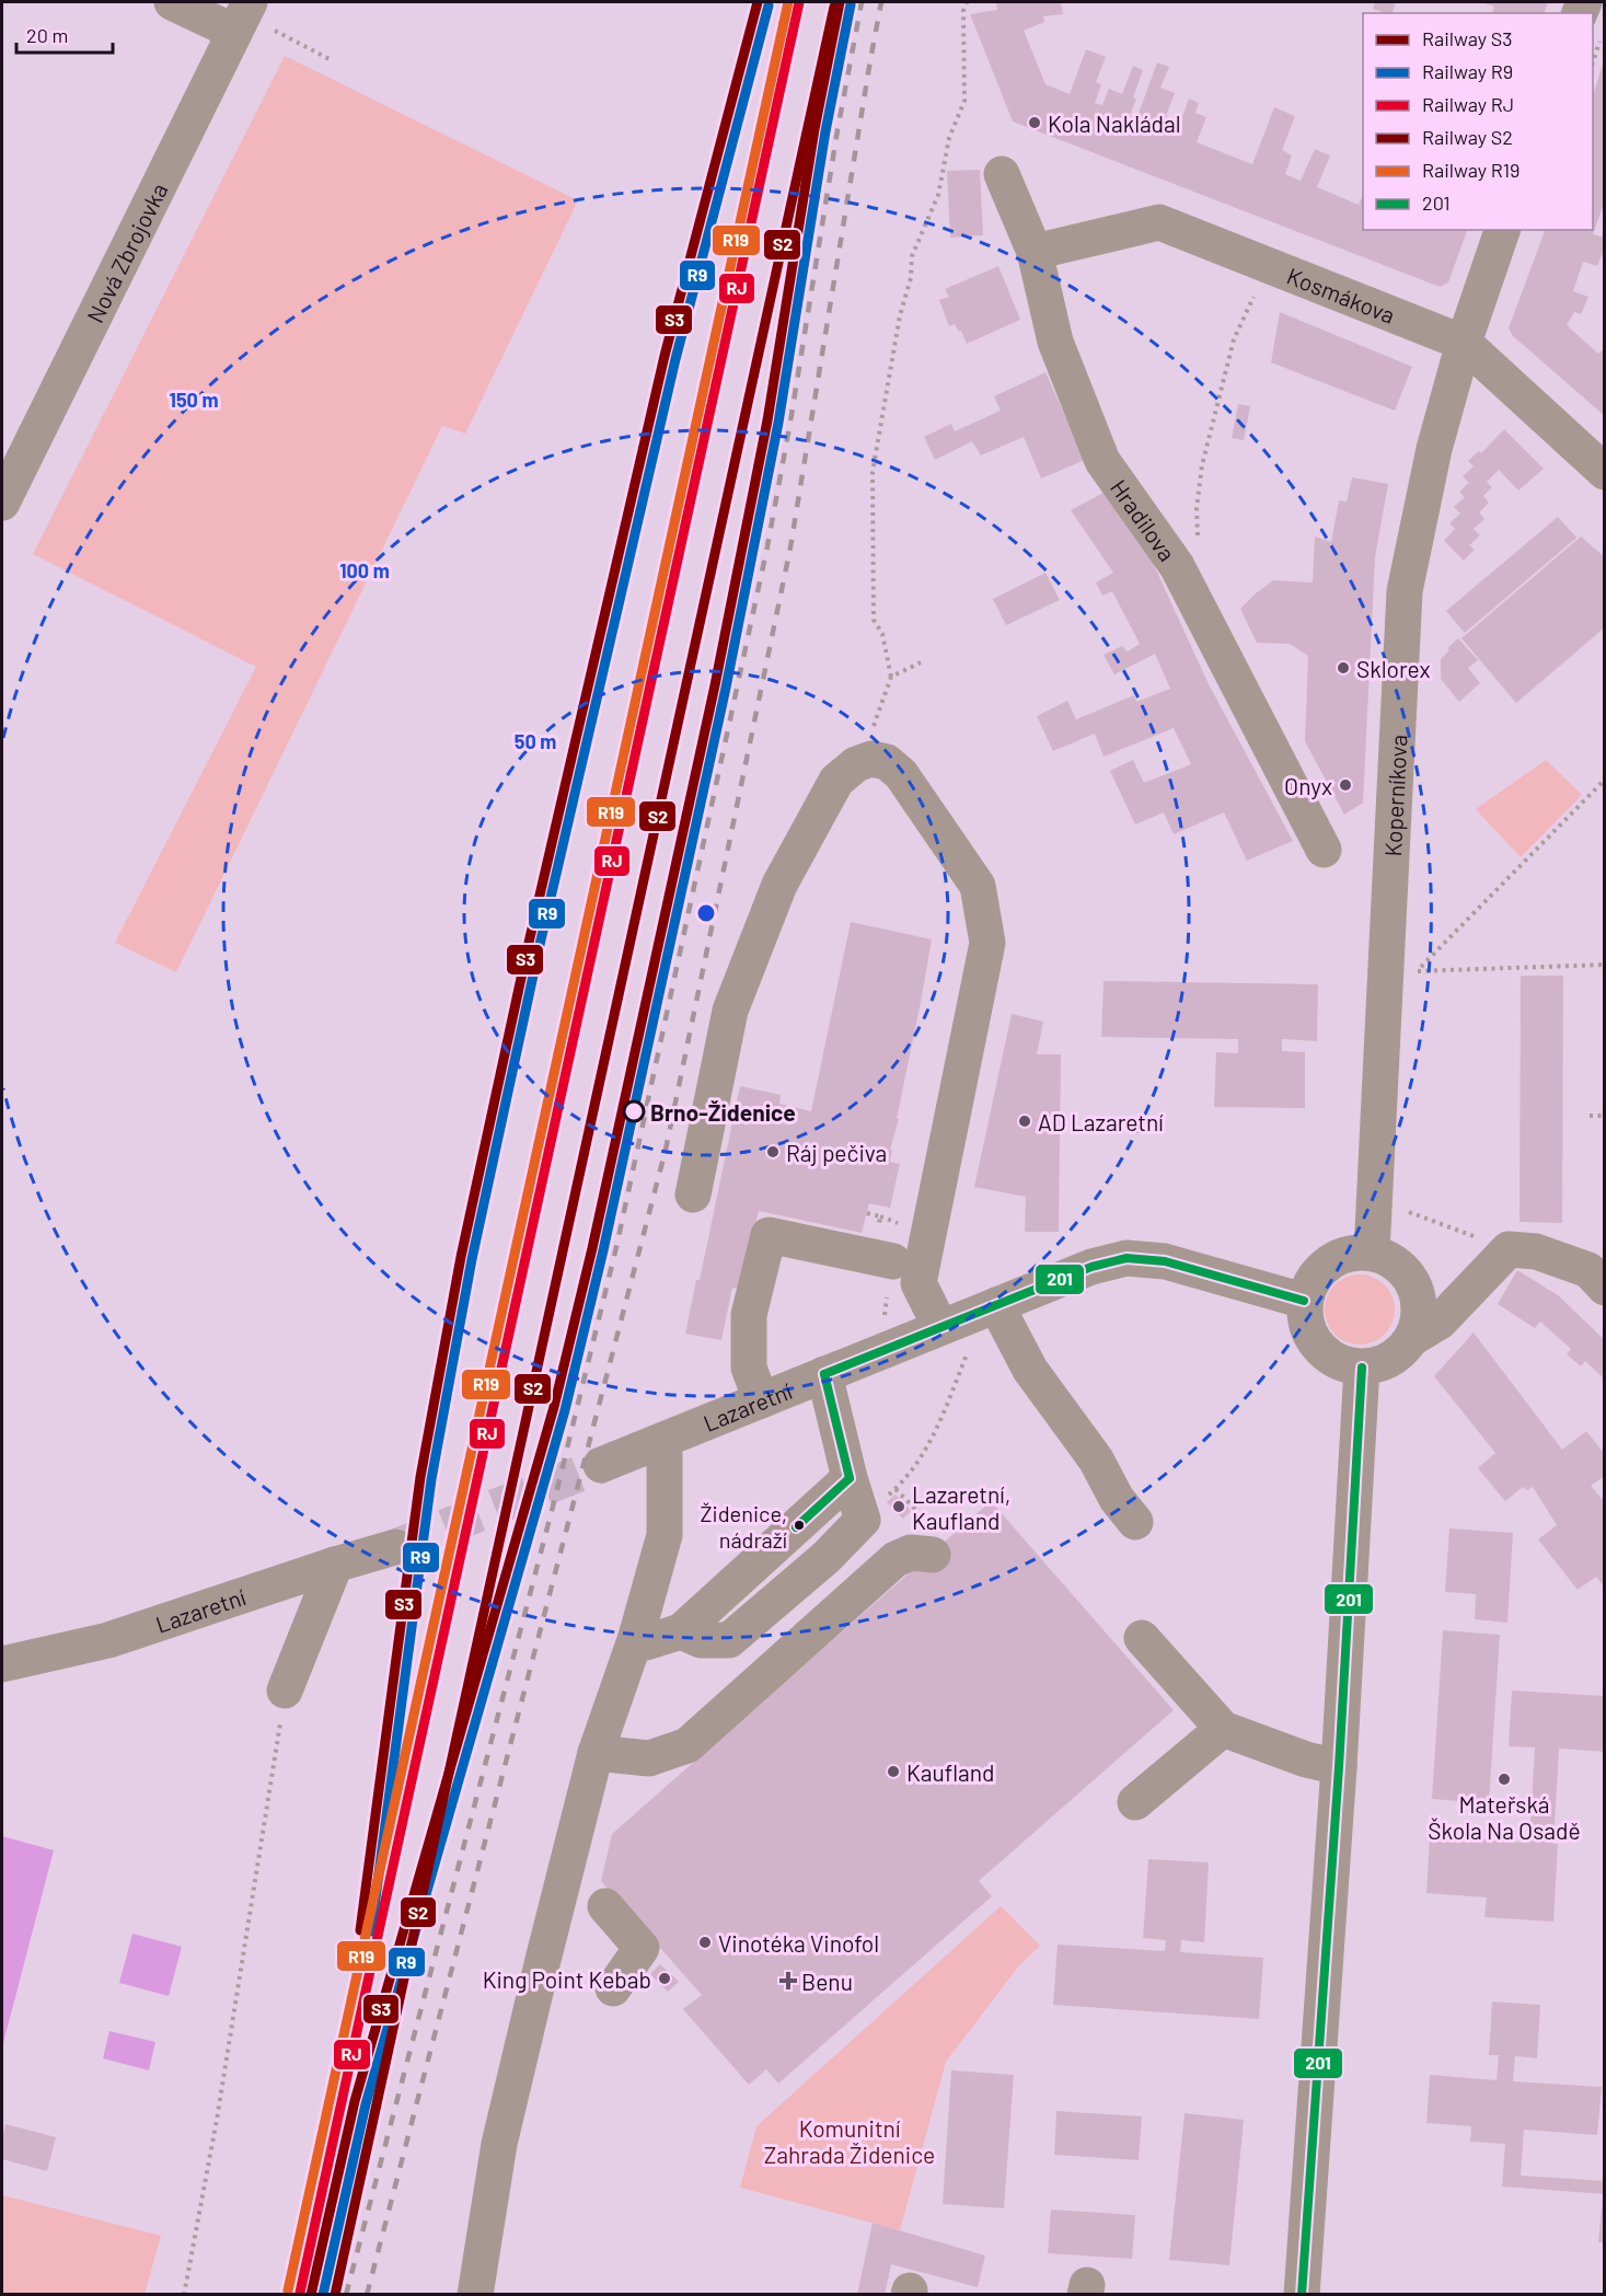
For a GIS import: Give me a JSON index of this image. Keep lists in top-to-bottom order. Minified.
{"streets":{"street":["Nová Zbrojovka","Kosmákova","Hradilova","Koperníkova","Lazaretní"]},"crossings":[["Kosmákova","Hradilova"],["Kosmákova","Koperníkova"],["Koperníkova","Lazaretní"]],"parks":["Komunitní Zahrada Židenice"],"places":{"other":["Kola Nakládal","Sklorex","Onyx","Brno-Židenice","AD Lazaretní","Ráj pečiva","Lazaretní, Kaufland","Židenice, nádraží","Kaufland","Mateřská Škola Na Osadě","Vinotéka Vinofol","King Point Kebab"],"health":["Benu"]},"lines":["rail line S3","rail line RJ","rail line R19","rail line R9","rail line S2","transit line 201"],"legend":["Railway S3","Railway R9","Railway RJ","Railway S2","Railway R19","201"],"scale_bar":"20 m","rings":["150 m","100 m","50 m"]}
